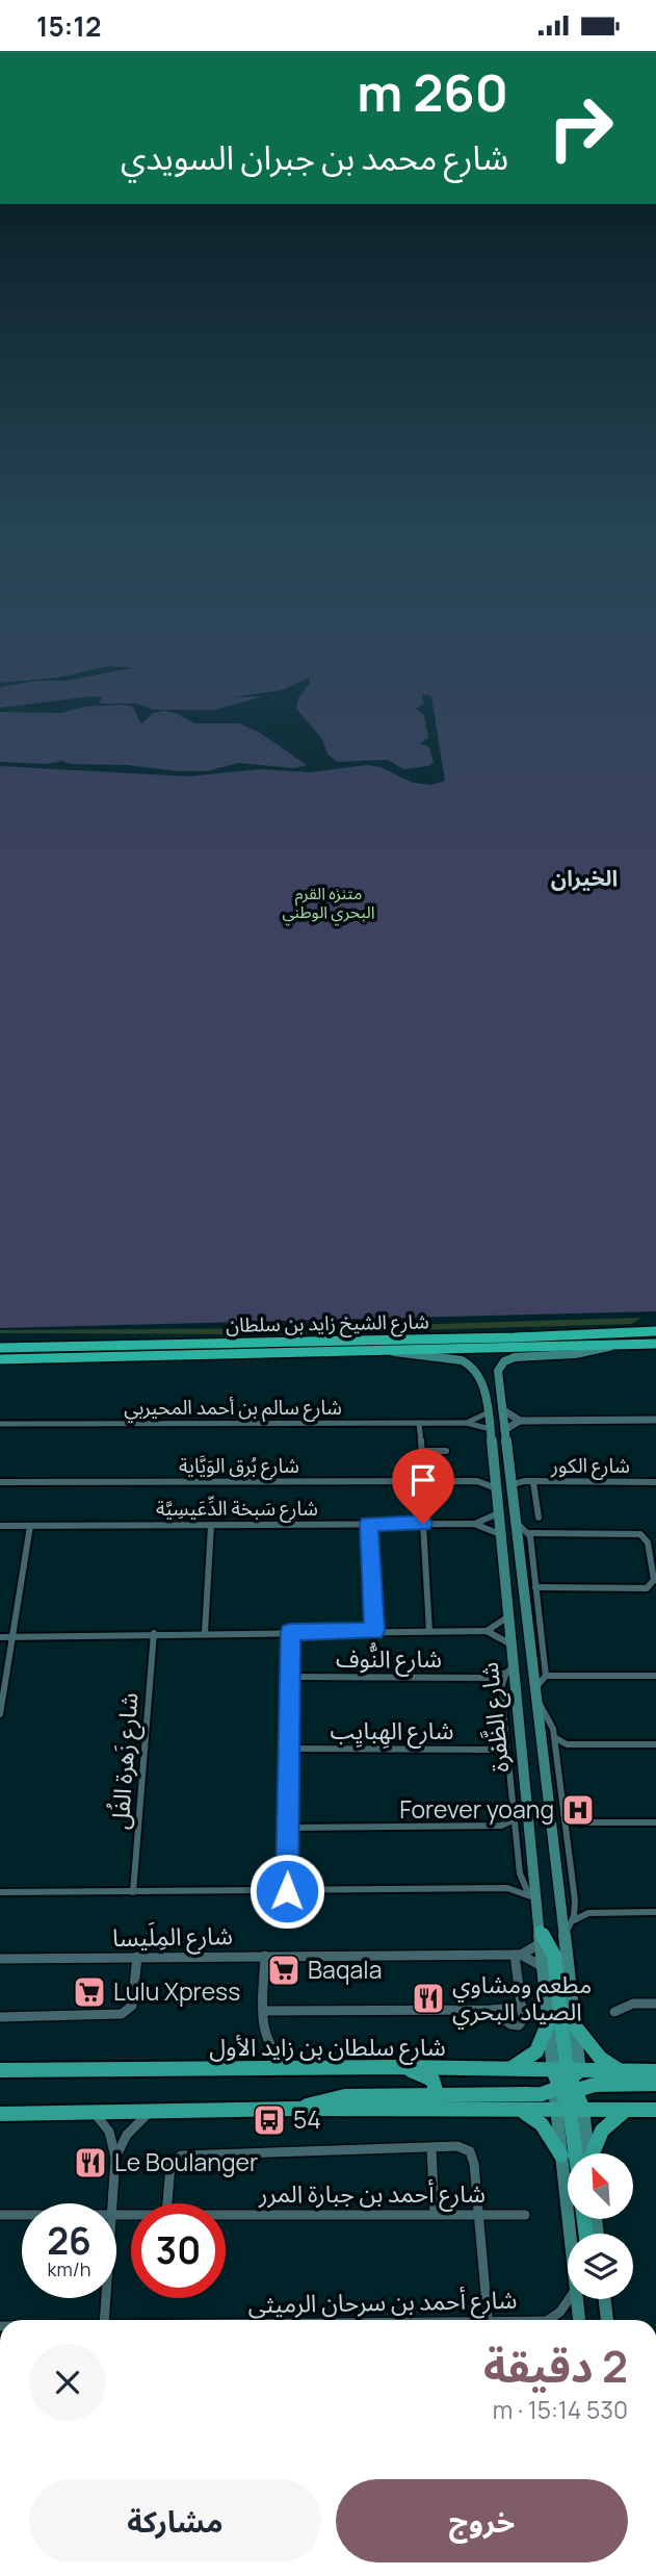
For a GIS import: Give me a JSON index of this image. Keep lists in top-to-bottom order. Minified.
{"streets":{"highway":["شارع الشيخ زايد بن سلطان"],"main road":["شارع الظَّفرة","شارع سلطان بن زايد الأول"],"street":["شارع سالم بن أحمد المحيربي","شارع بُرق الوَيَّاية","شارع الكور","شارع سَبخة الدِّعَيسِيَّة","شارع النُّوف","شارع الهِبايِب","شارع زَهرة الفُل","شارع المِلَيسا","شارع أحمد بن جبارة المرر"]},"crossings":[["شارع الشيخ زايد بن سلطان","شارع الظَّفرة"],["شارع سالم بن أحمد المحيربي","شارع الظَّفرة"],["شارع بُرق الوَيَّاية","شارع الظَّفرة"],["شارع الكور","شارع الظَّفرة"],["شارع سَبخة الدِّعَيسِيَّة","شارع الظَّفرة"],["شارع النُّوف","شارع الظَّفرة"],["شارع الظَّفرة","شارع المِلَيسا"],["شارع الظَّفرة","شارع سلطان بن زايد الأول"]],"districts":["الخيران"],"parks":["متنزه القرم البحري الوطني"],"places":{"hospital":["Forever yoang"],"supermarket":["Baqala","Lulu Xpress"],"restaurant":["مطعم ومشاوي الصياد البحري","Le Boulanger"],"bus stop":["54"]},"north":"top left","page":{"status":"15:12","turn":["260 m","شارع محمد بن جبران السويدي"],"speed":"26 km/h","limit":"30","heading":["2 دقيقة","530 m · 15:14"],"buttons":["خروج","مشاركة"]}}
